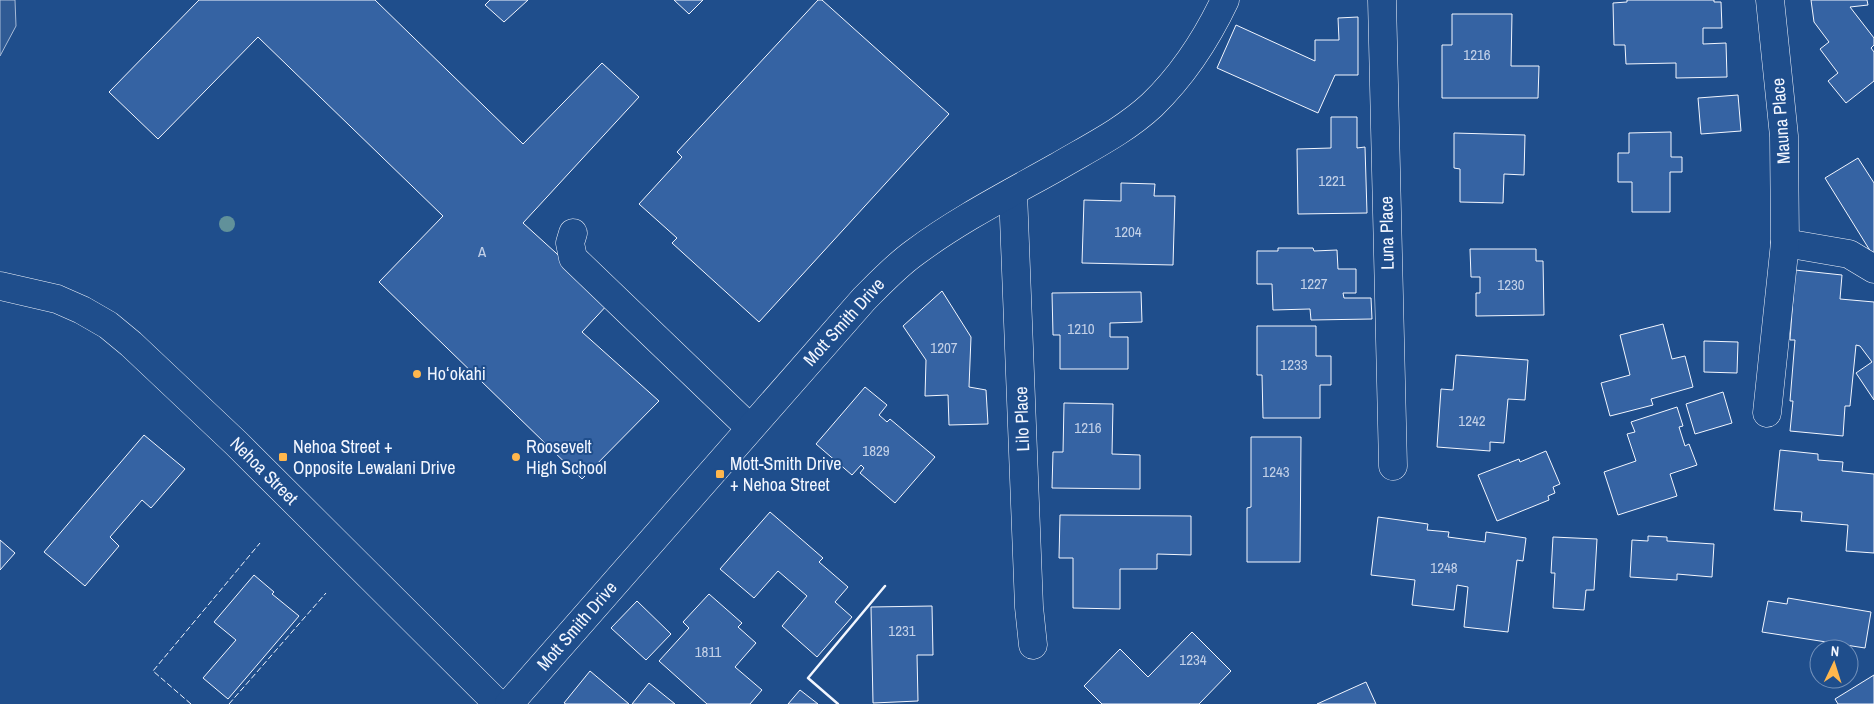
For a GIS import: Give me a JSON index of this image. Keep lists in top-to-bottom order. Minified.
{"streets":{"street":["Mauna Place","Luna Place","Mott Smith Drive","Lilo Place","Nehoa Street"]},"crossings":[["Mott Smith Drive","Lilo Place"]],"places":{"other":["Hoʻokahi","Roosevelt High School"],"transit":["Nehoa Street + Opposite Lewalani Drive","Mott-Smith Drive + Nehoa Street"]},"house_numbers":["1216","1221","1204","A","1227","1230","1210","1207","1233","1242","1216","1829","1243","1248","1231","1811","1234"],"north":"top"}
